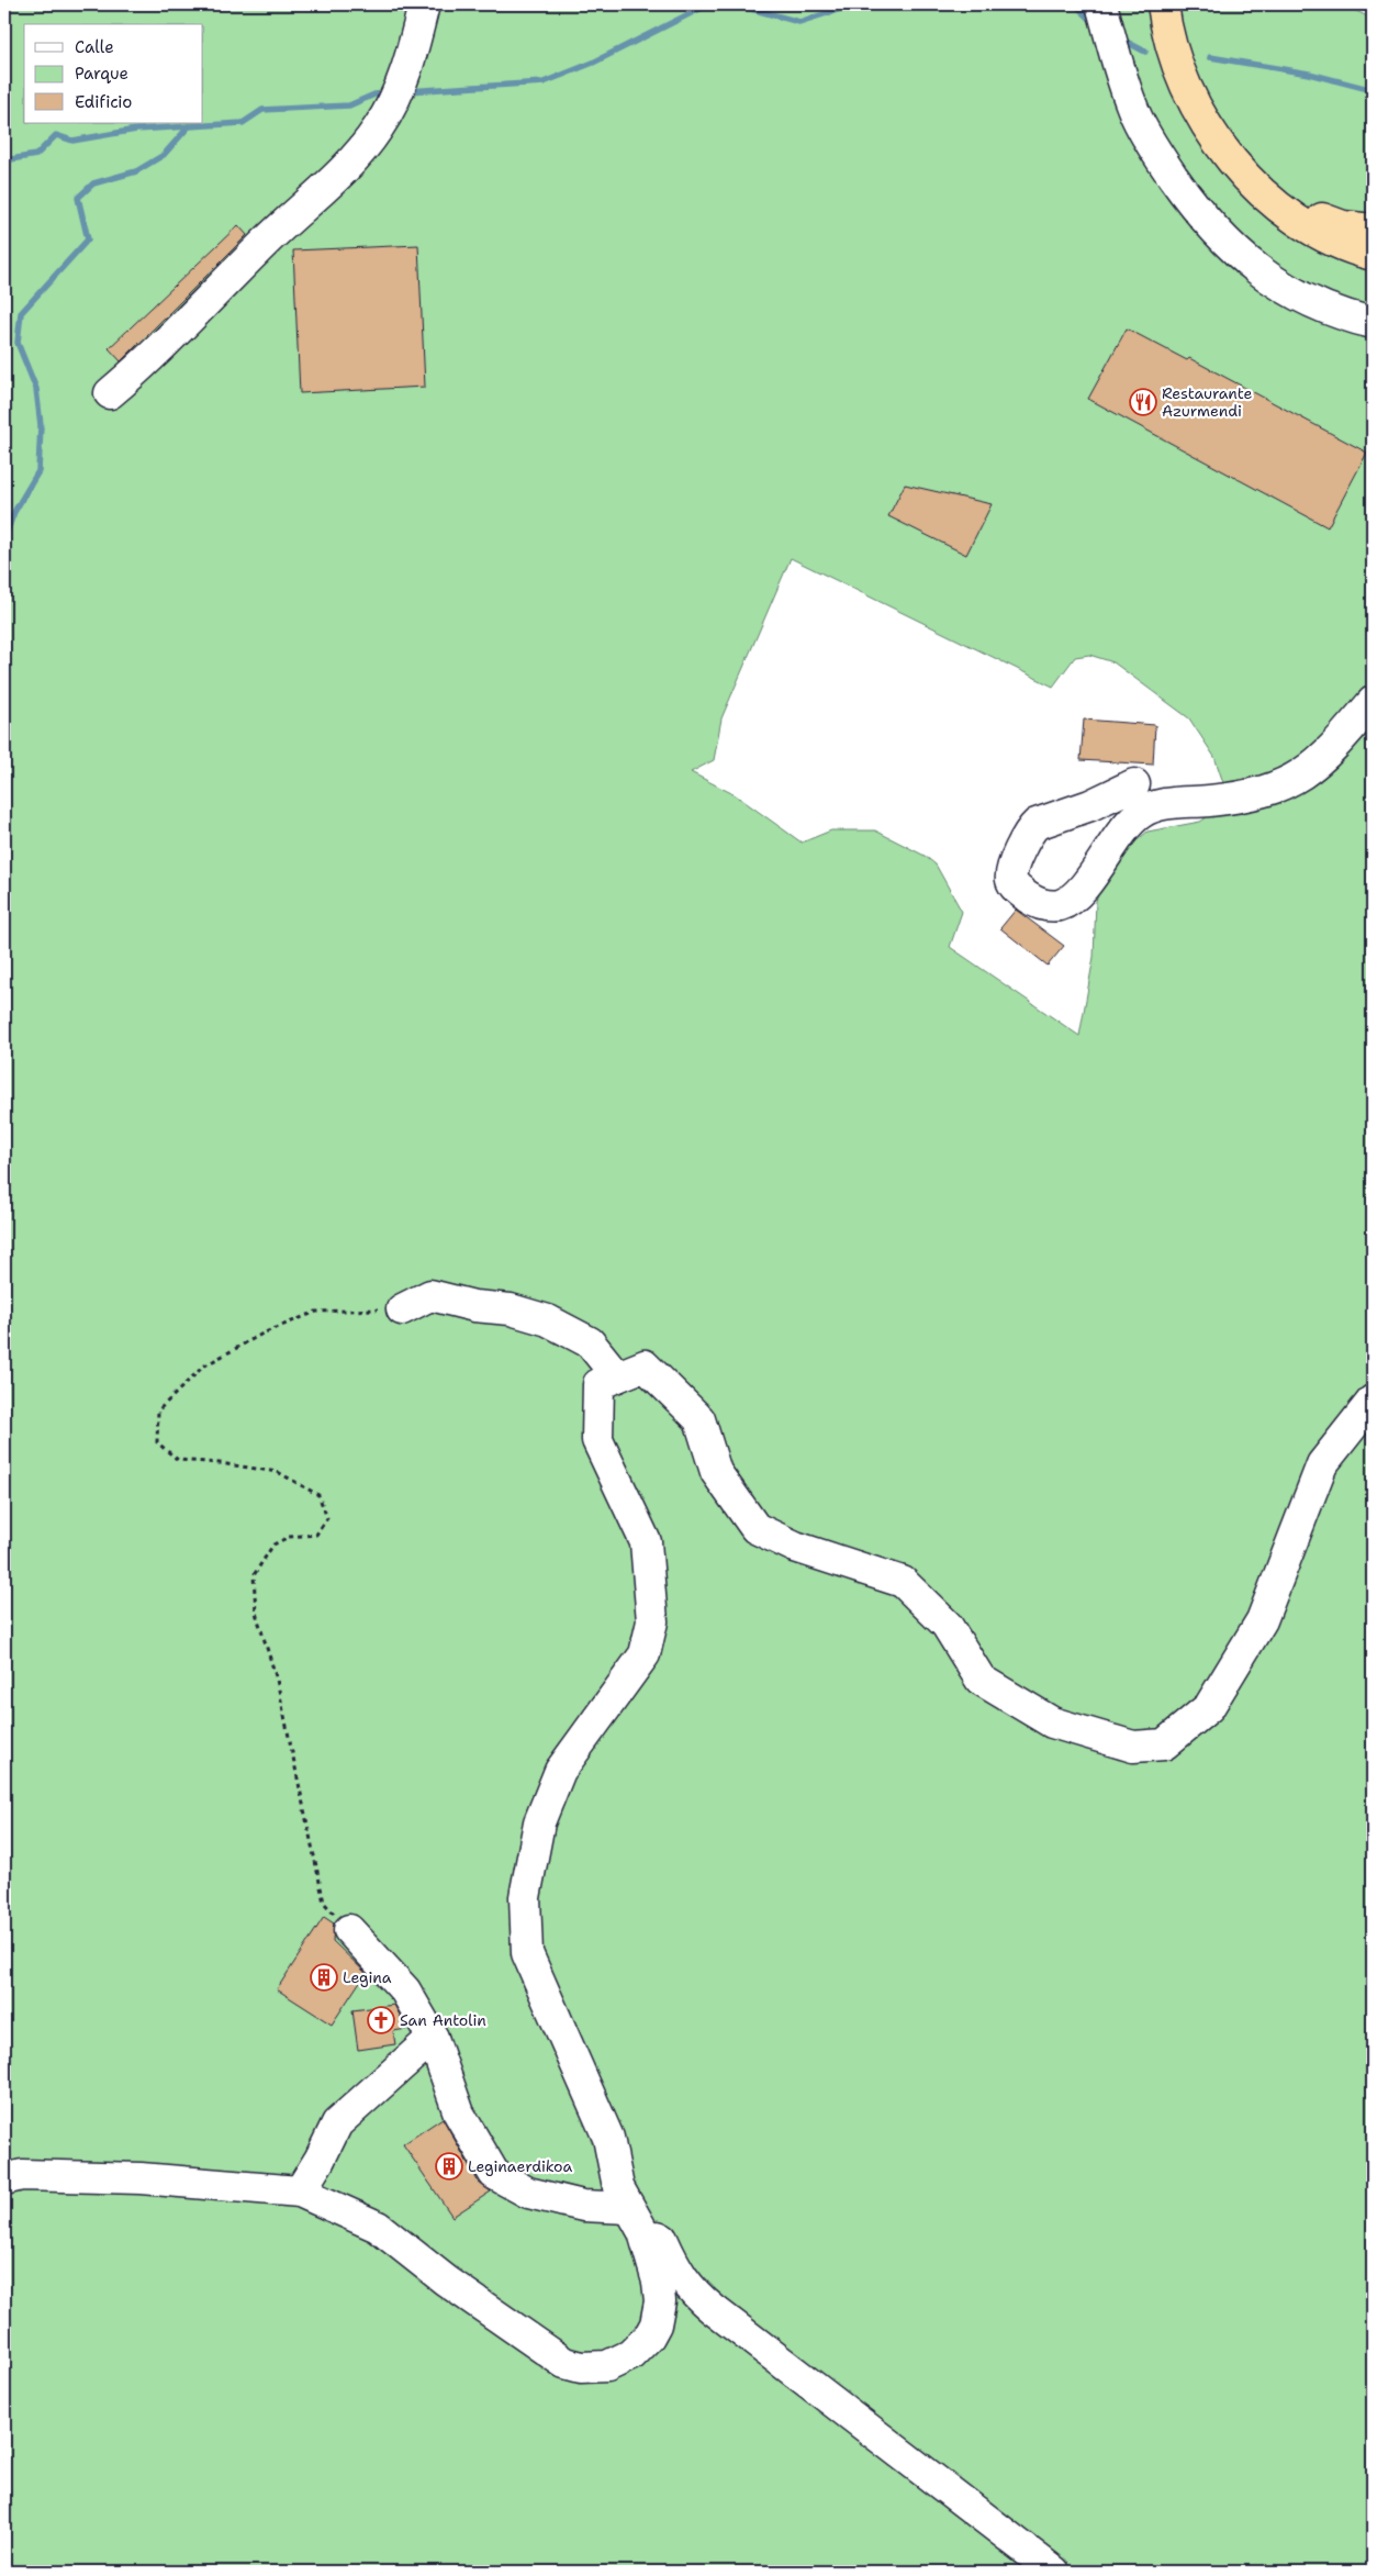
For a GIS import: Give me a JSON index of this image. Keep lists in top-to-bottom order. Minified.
{"places":{"restaurant":["Restaurante Azurmendi"],"building":["Legina","Leginaerdikoa"],"church":["San Antolin"]},"legend":["Calle","Parque","Edificio"]}
